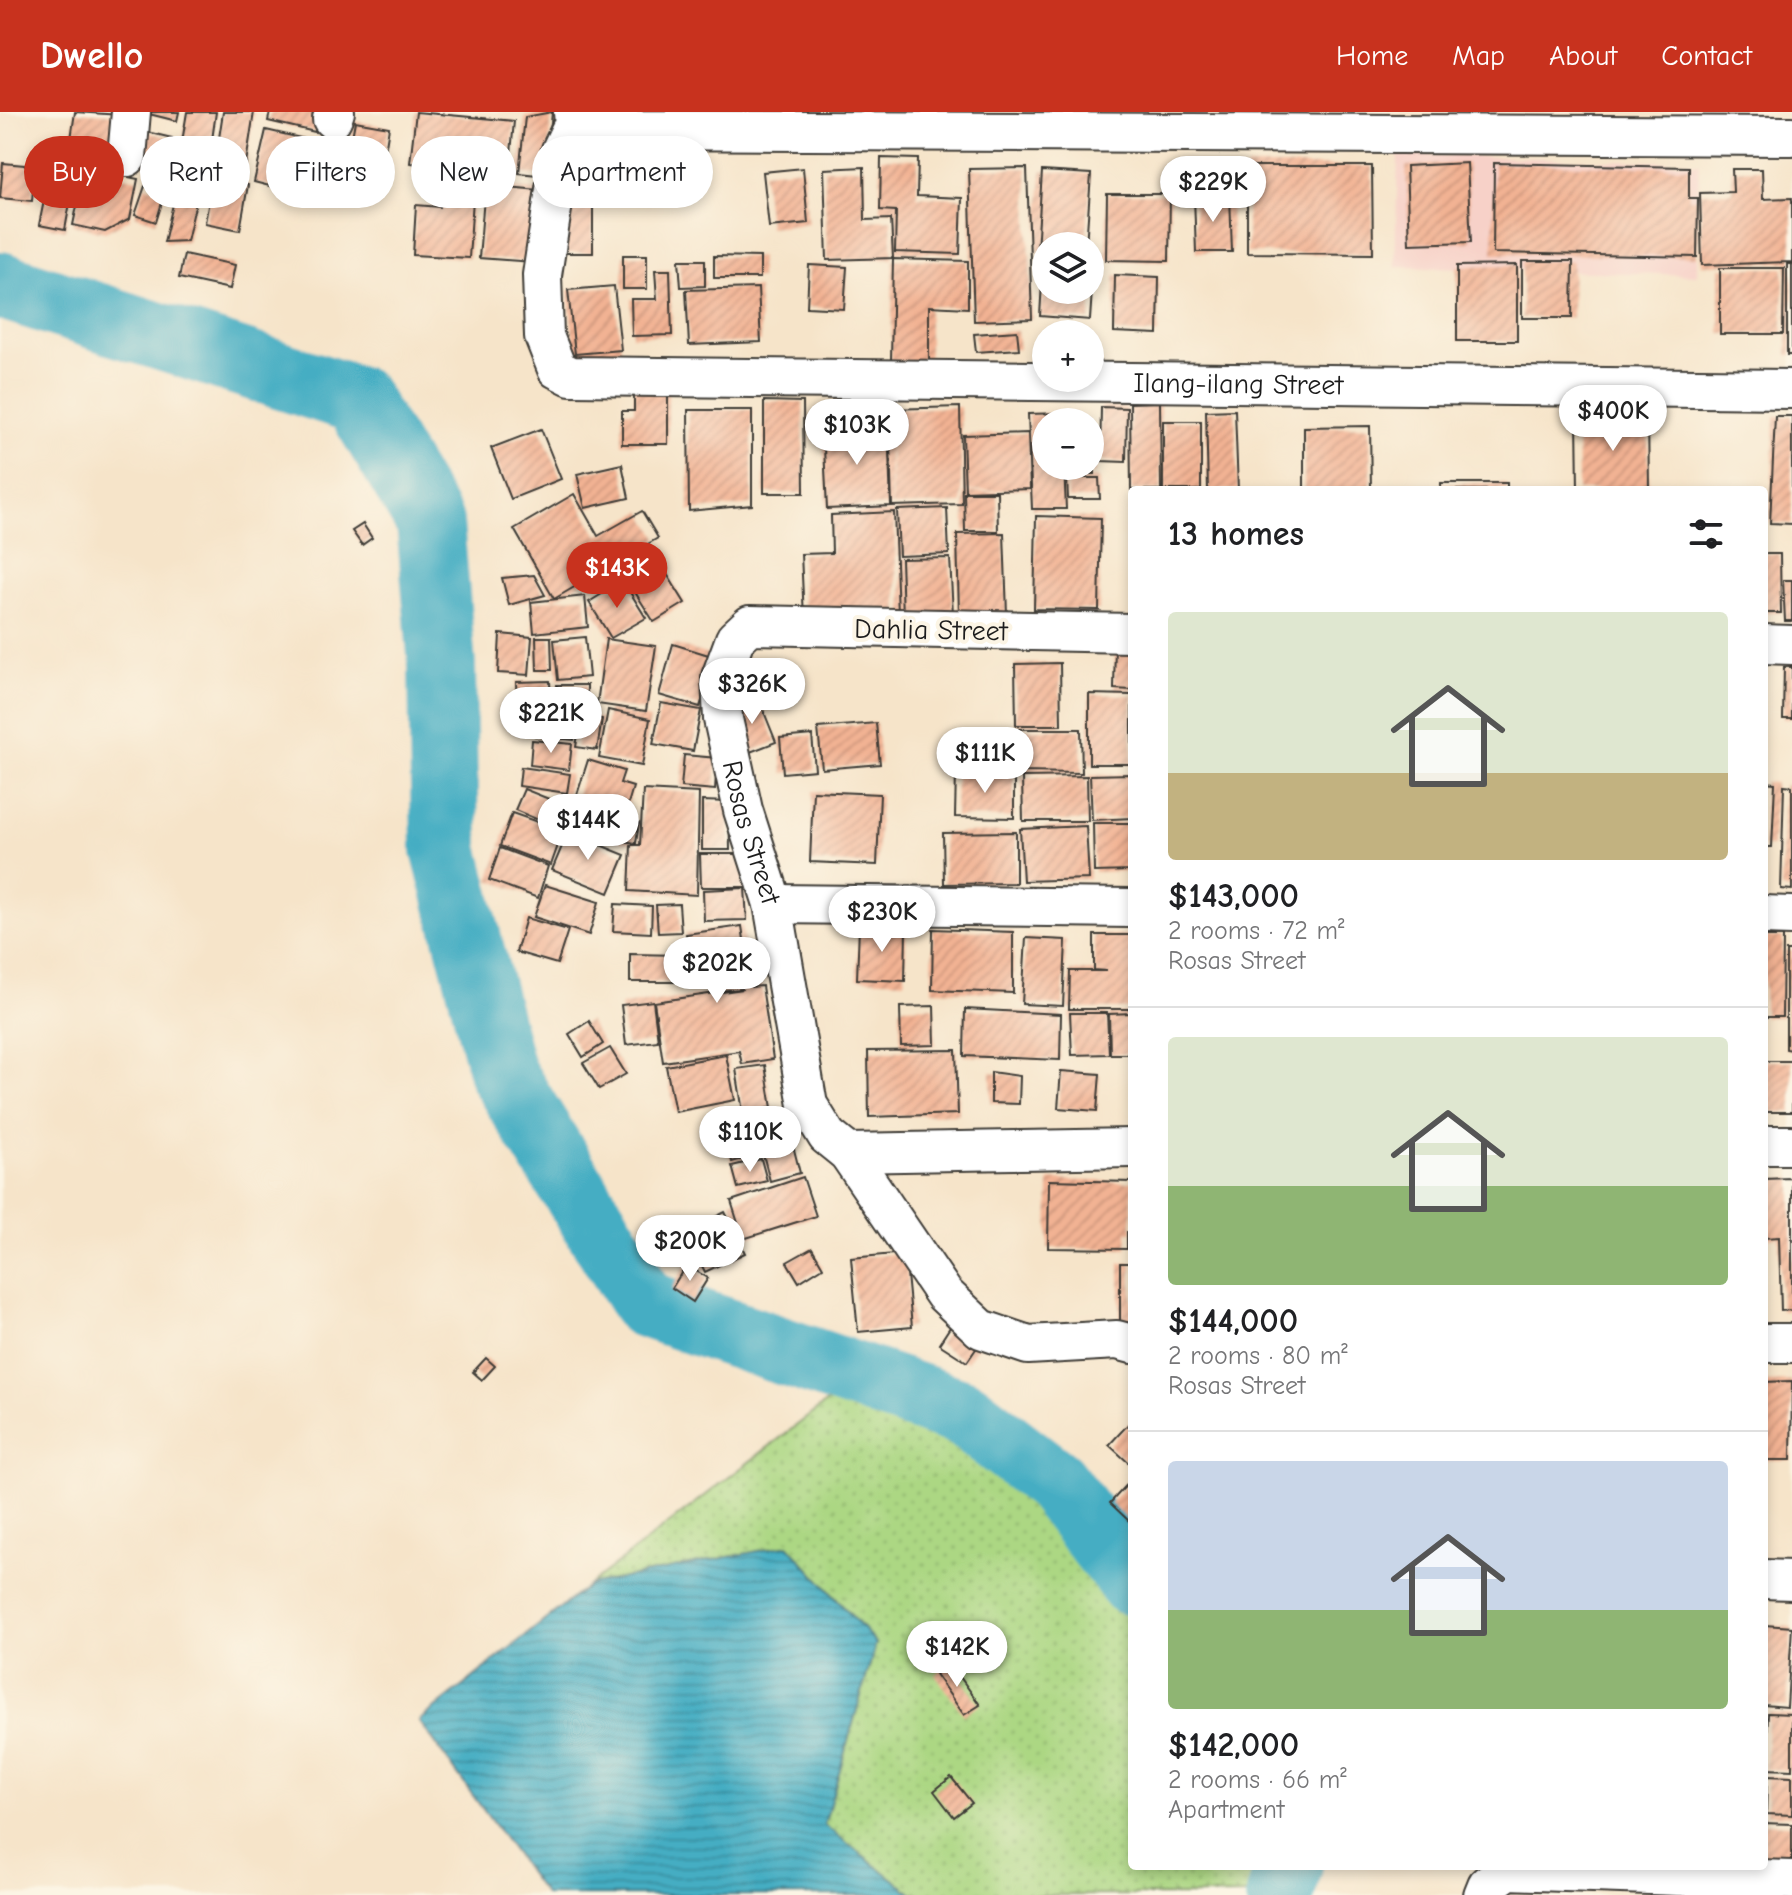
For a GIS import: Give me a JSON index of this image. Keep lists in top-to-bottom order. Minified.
{"streets":{"street":["Ilang-ilang Street","Dahlia Street","Rosas Street"]},"crossings":[["Dahlia Street","Rosas Street"]],"page":{"header":"Dwello","nav":["Home","Map","About","Contact"],"chip":["Buy","Rent","Filters","New","Apartment"],"price":["$229K","$400K","$103K","$143K","$326K","$221K","$111K","$144K","$230K","$202K","$110K","$200K","$142K"],"map_buttons":["+","−"],"heading":"13 homes","list":[{"name":"$143,000","note":"2 rooms · 72 m² · Rosas Street"},{"name":"$144,000","note":"2 rooms · 80 m² · Rosas Street"},{"name":"$142,000","note":"2 rooms · 66 m² · Apartment"}]}}
